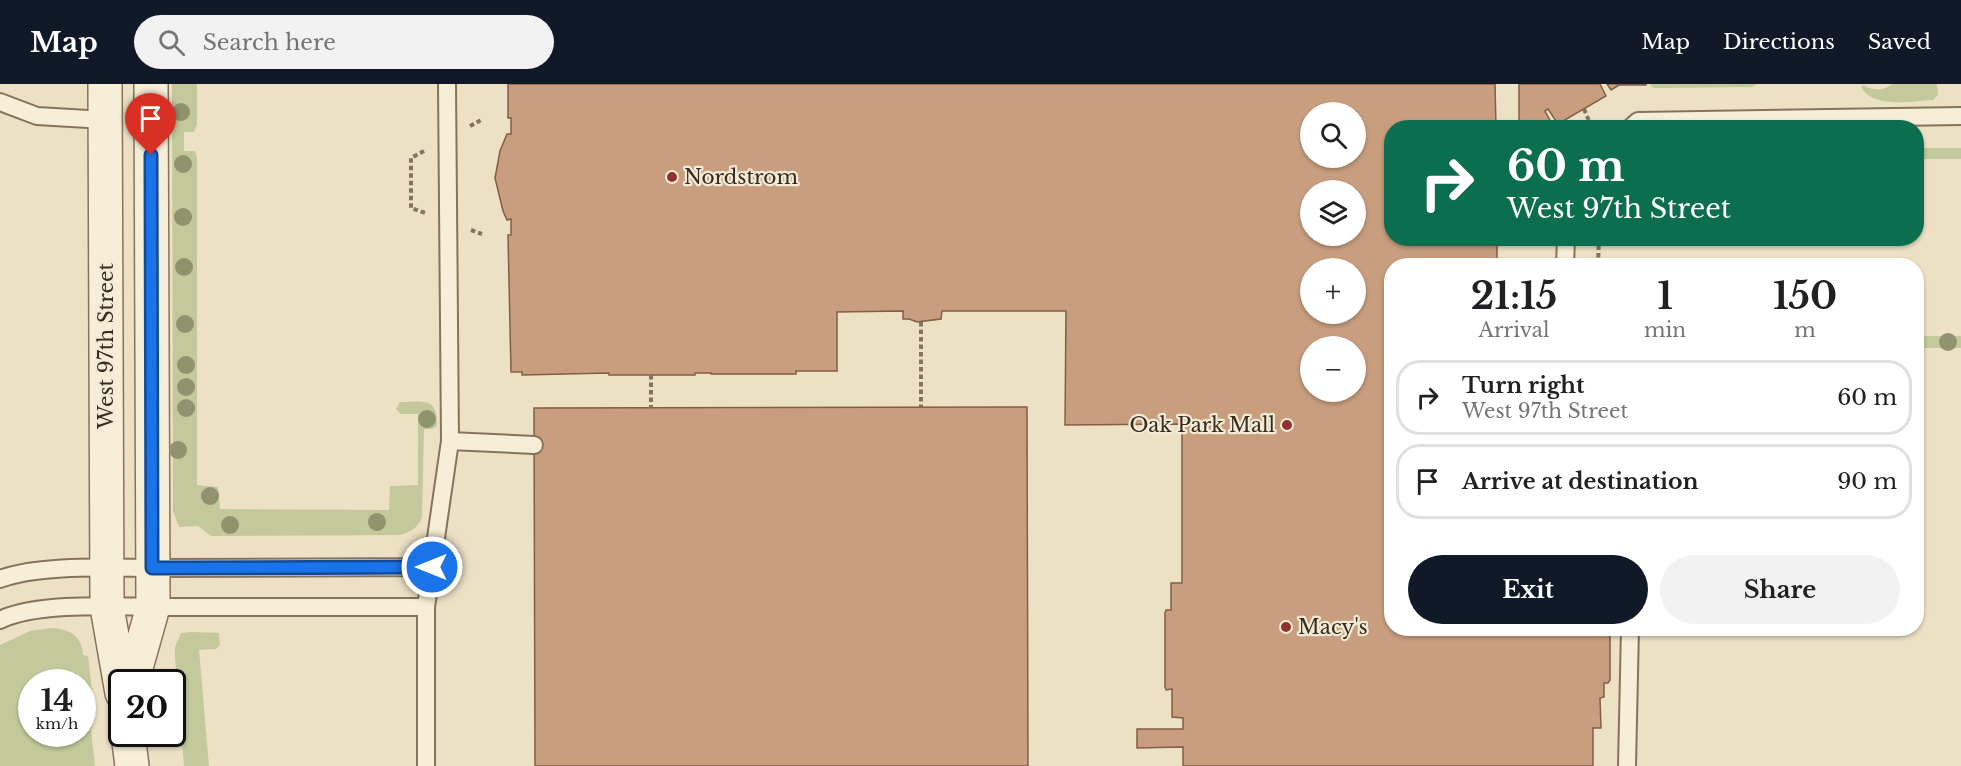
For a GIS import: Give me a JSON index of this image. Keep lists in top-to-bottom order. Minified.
{"streets":{"street":["West 97th Street"]},"places":["Nordstrom","Oak Park Mall","Macy's"],"page":{"header":"Map","search":"Search here","nav":["Map","Directions","Saved"],"map_buttons":["+","−"],"turn":["60 m","West 97th Street"],"eta":["21:15","Arrival","1","min","150","m"],"list":[{"name":"Turn right","note":"West 97th Street","value":"60 m"},{"name":"Arrive at destination","value":"90 m"}],"buttons":["Exit","Share"],"speed":"14 km/h","limit":"20"}}
